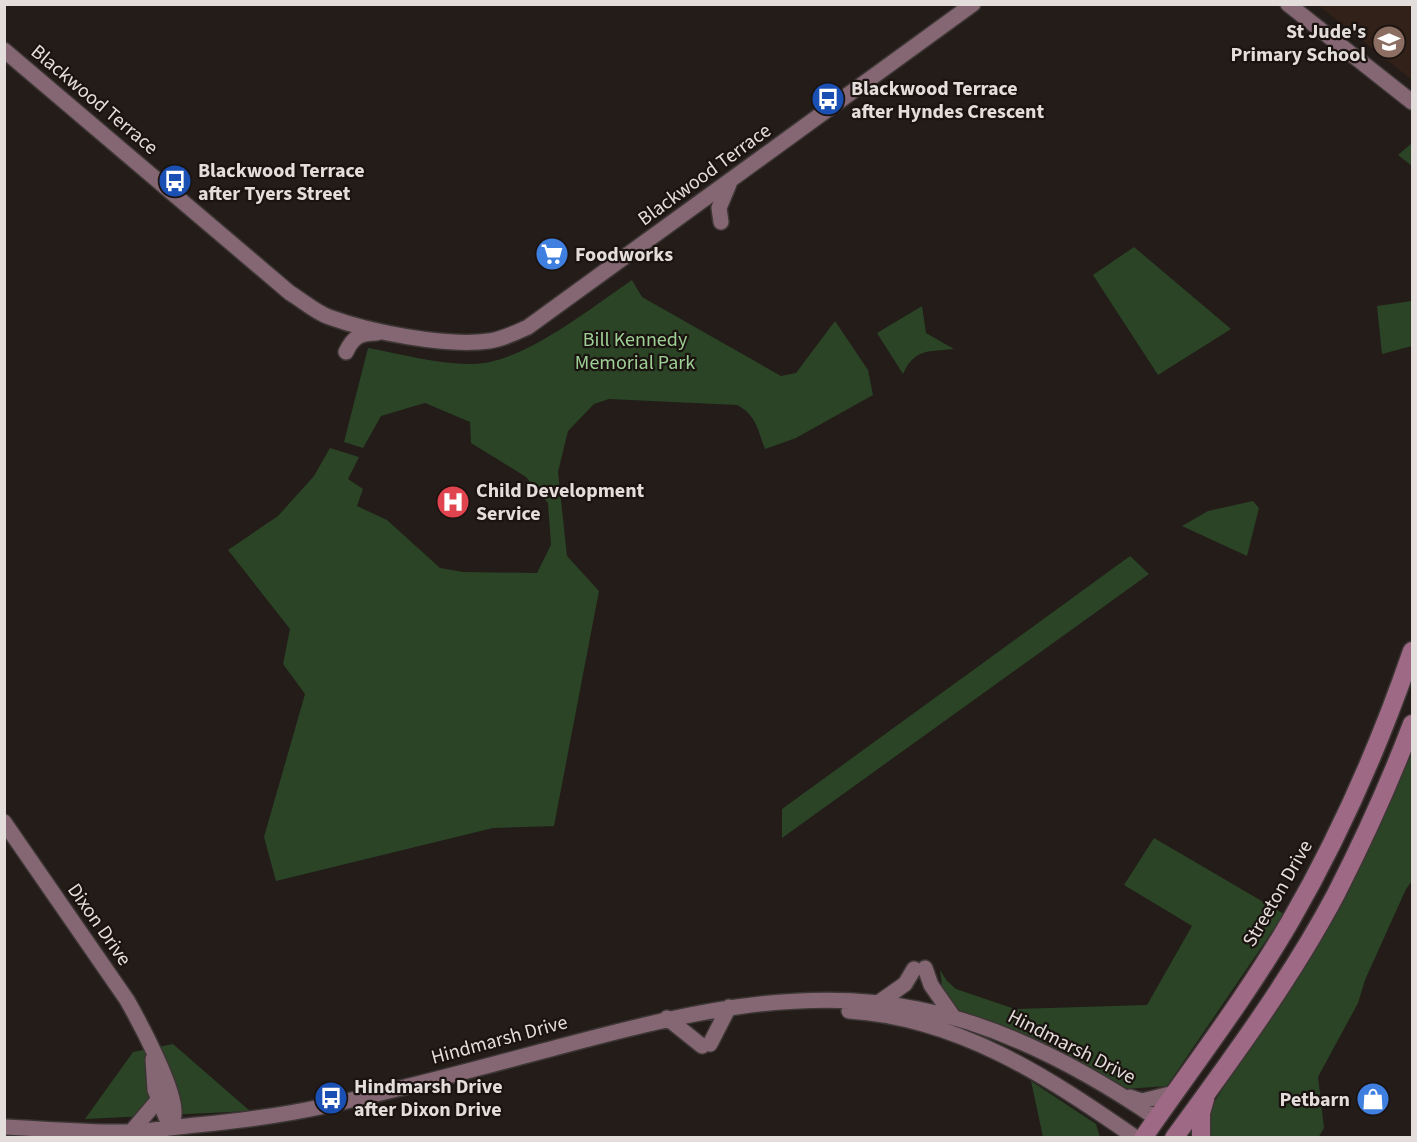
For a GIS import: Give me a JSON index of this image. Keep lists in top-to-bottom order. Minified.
{"streets":{"main road":["Blackwood Terrace","Streeton Drive","Dixon Drive","Hindmarsh Drive"]},"crossings":[["Streeton Drive","Hindmarsh Drive"],["Dixon Drive","Hindmarsh Drive"]],"parks":["Bill Kennedy Memorial Park"],"places":{"school or university":["St Jude's Primary School"],"bus stop":["Blackwood Terrace after Hyndes Crescent","Blackwood Terrace after Tyers Street","Hindmarsh Drive after Dixon Drive"],"supermarket":["Foodworks"],"hospital":["Child Development Service"],"shop":["Petbarn"]}}
